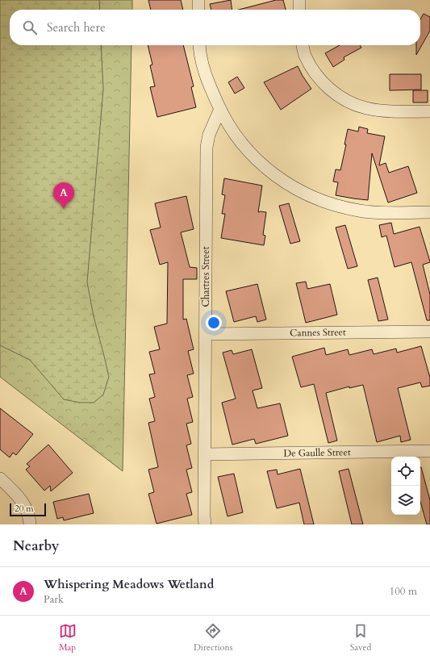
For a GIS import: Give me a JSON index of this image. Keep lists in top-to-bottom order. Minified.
{"streets":{"street":["Chartres Street","Cannes Street","De Gaulle Street"]},"crossings":[["Chartres Street","Cannes Street"],["Chartres Street","De Gaulle Street"]],"scale_bar":"20 m","page":{"search":"Search here","pins":"A","scale":"20 m","heading":"Nearby","list":[{"mark":"A","name":"Whispering Meadows Wetland","note":"Park","value":"100 m"}],"nav":["Map","Directions","Saved"]}}
